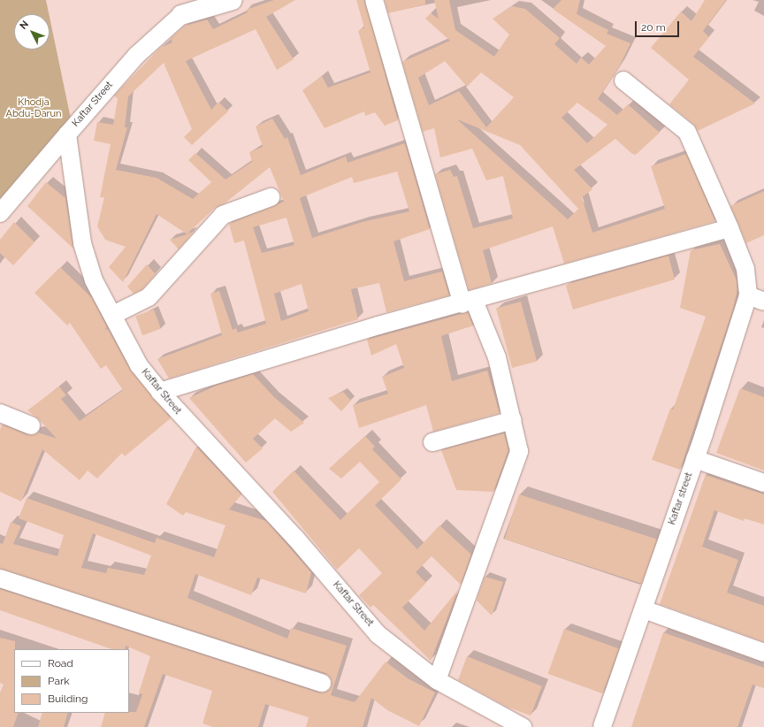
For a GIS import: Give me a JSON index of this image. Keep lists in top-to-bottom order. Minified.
{"streets":{"street":["Kaftar Street","Kaftar street"]},"parks":["Khodja Abdu-Darun"],"legend":["Road","Park","Building"],"scale_bar":"20 m","north":"top left"}
